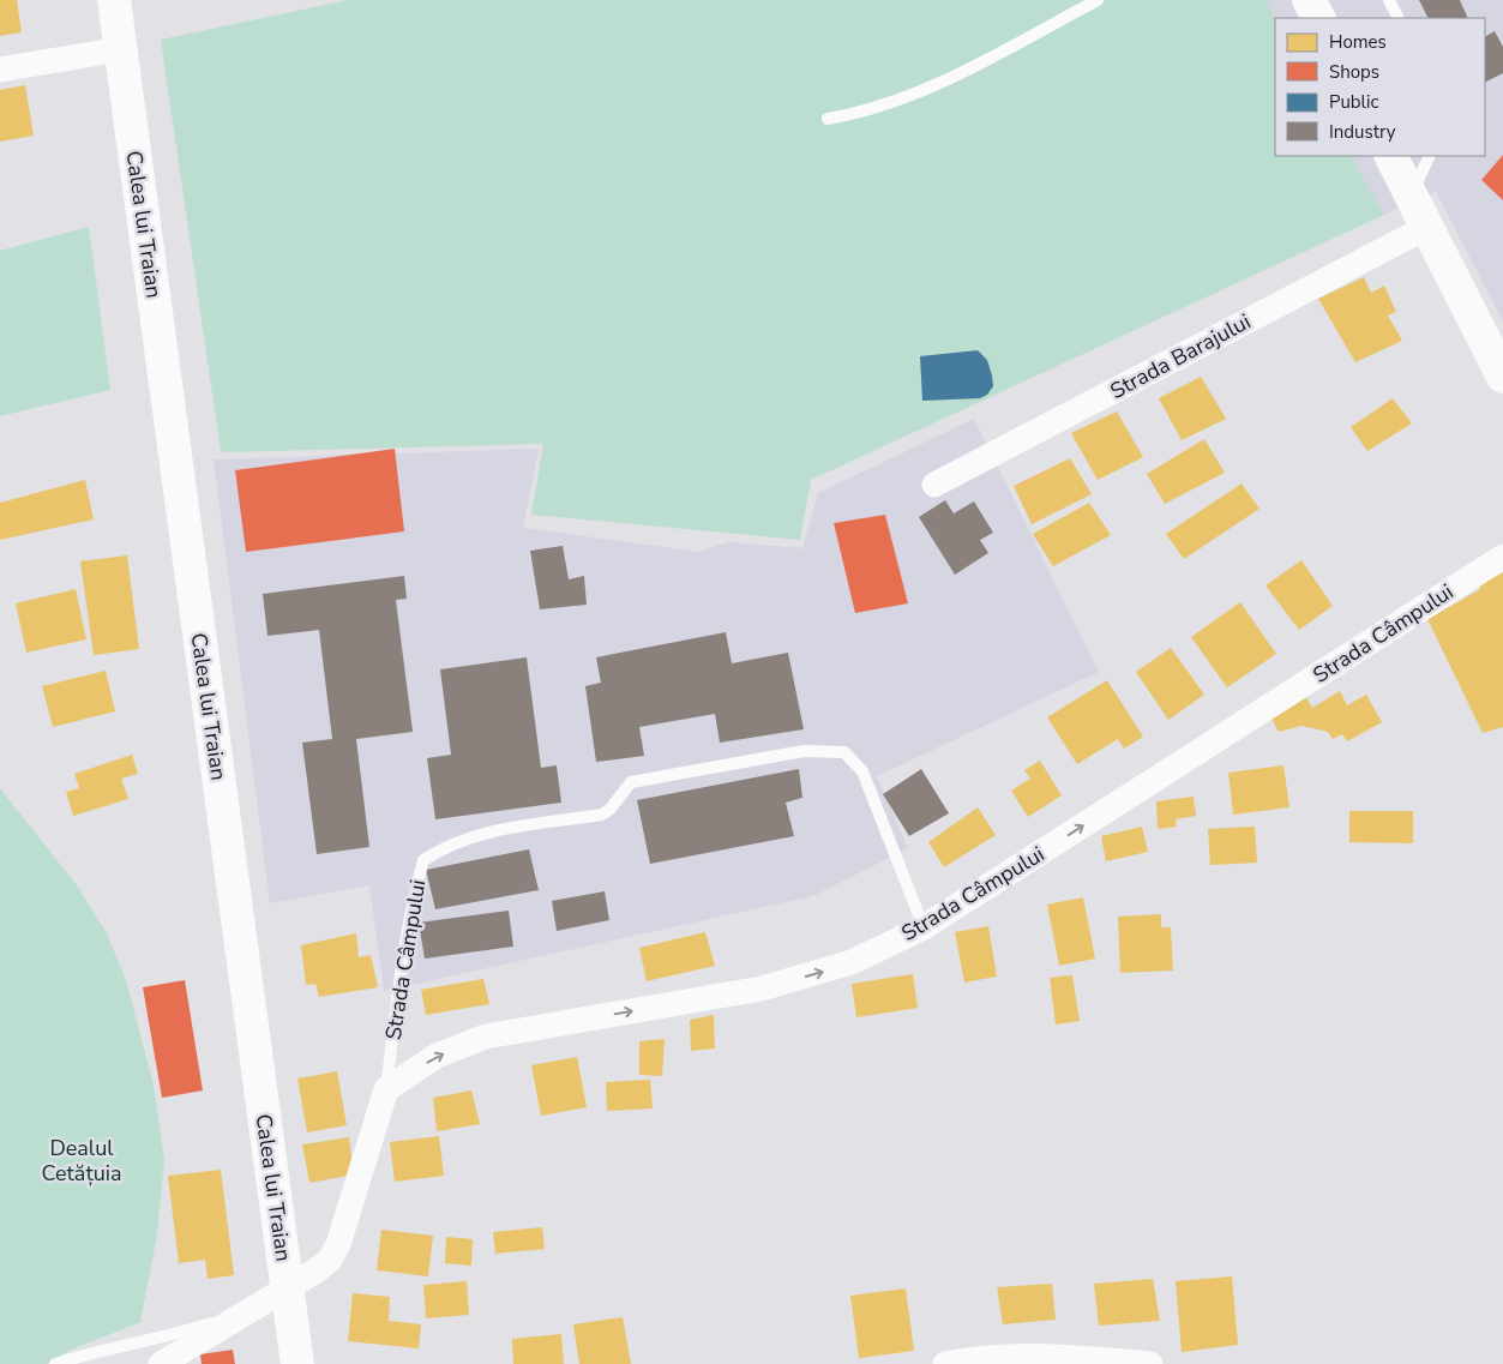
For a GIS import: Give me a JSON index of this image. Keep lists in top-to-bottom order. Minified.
{"streets":{"main road":["Calea lui Traian"],"street":["Strada Barajului","Strada Câmpului"]},"crossings":[["Calea lui Traian","Strada Câmpului"]],"one_way":["Strada Câmpului"],"parks":["Dealul Cetățuia"],"legend":["Homes","Shops","Public","Industry"]}
